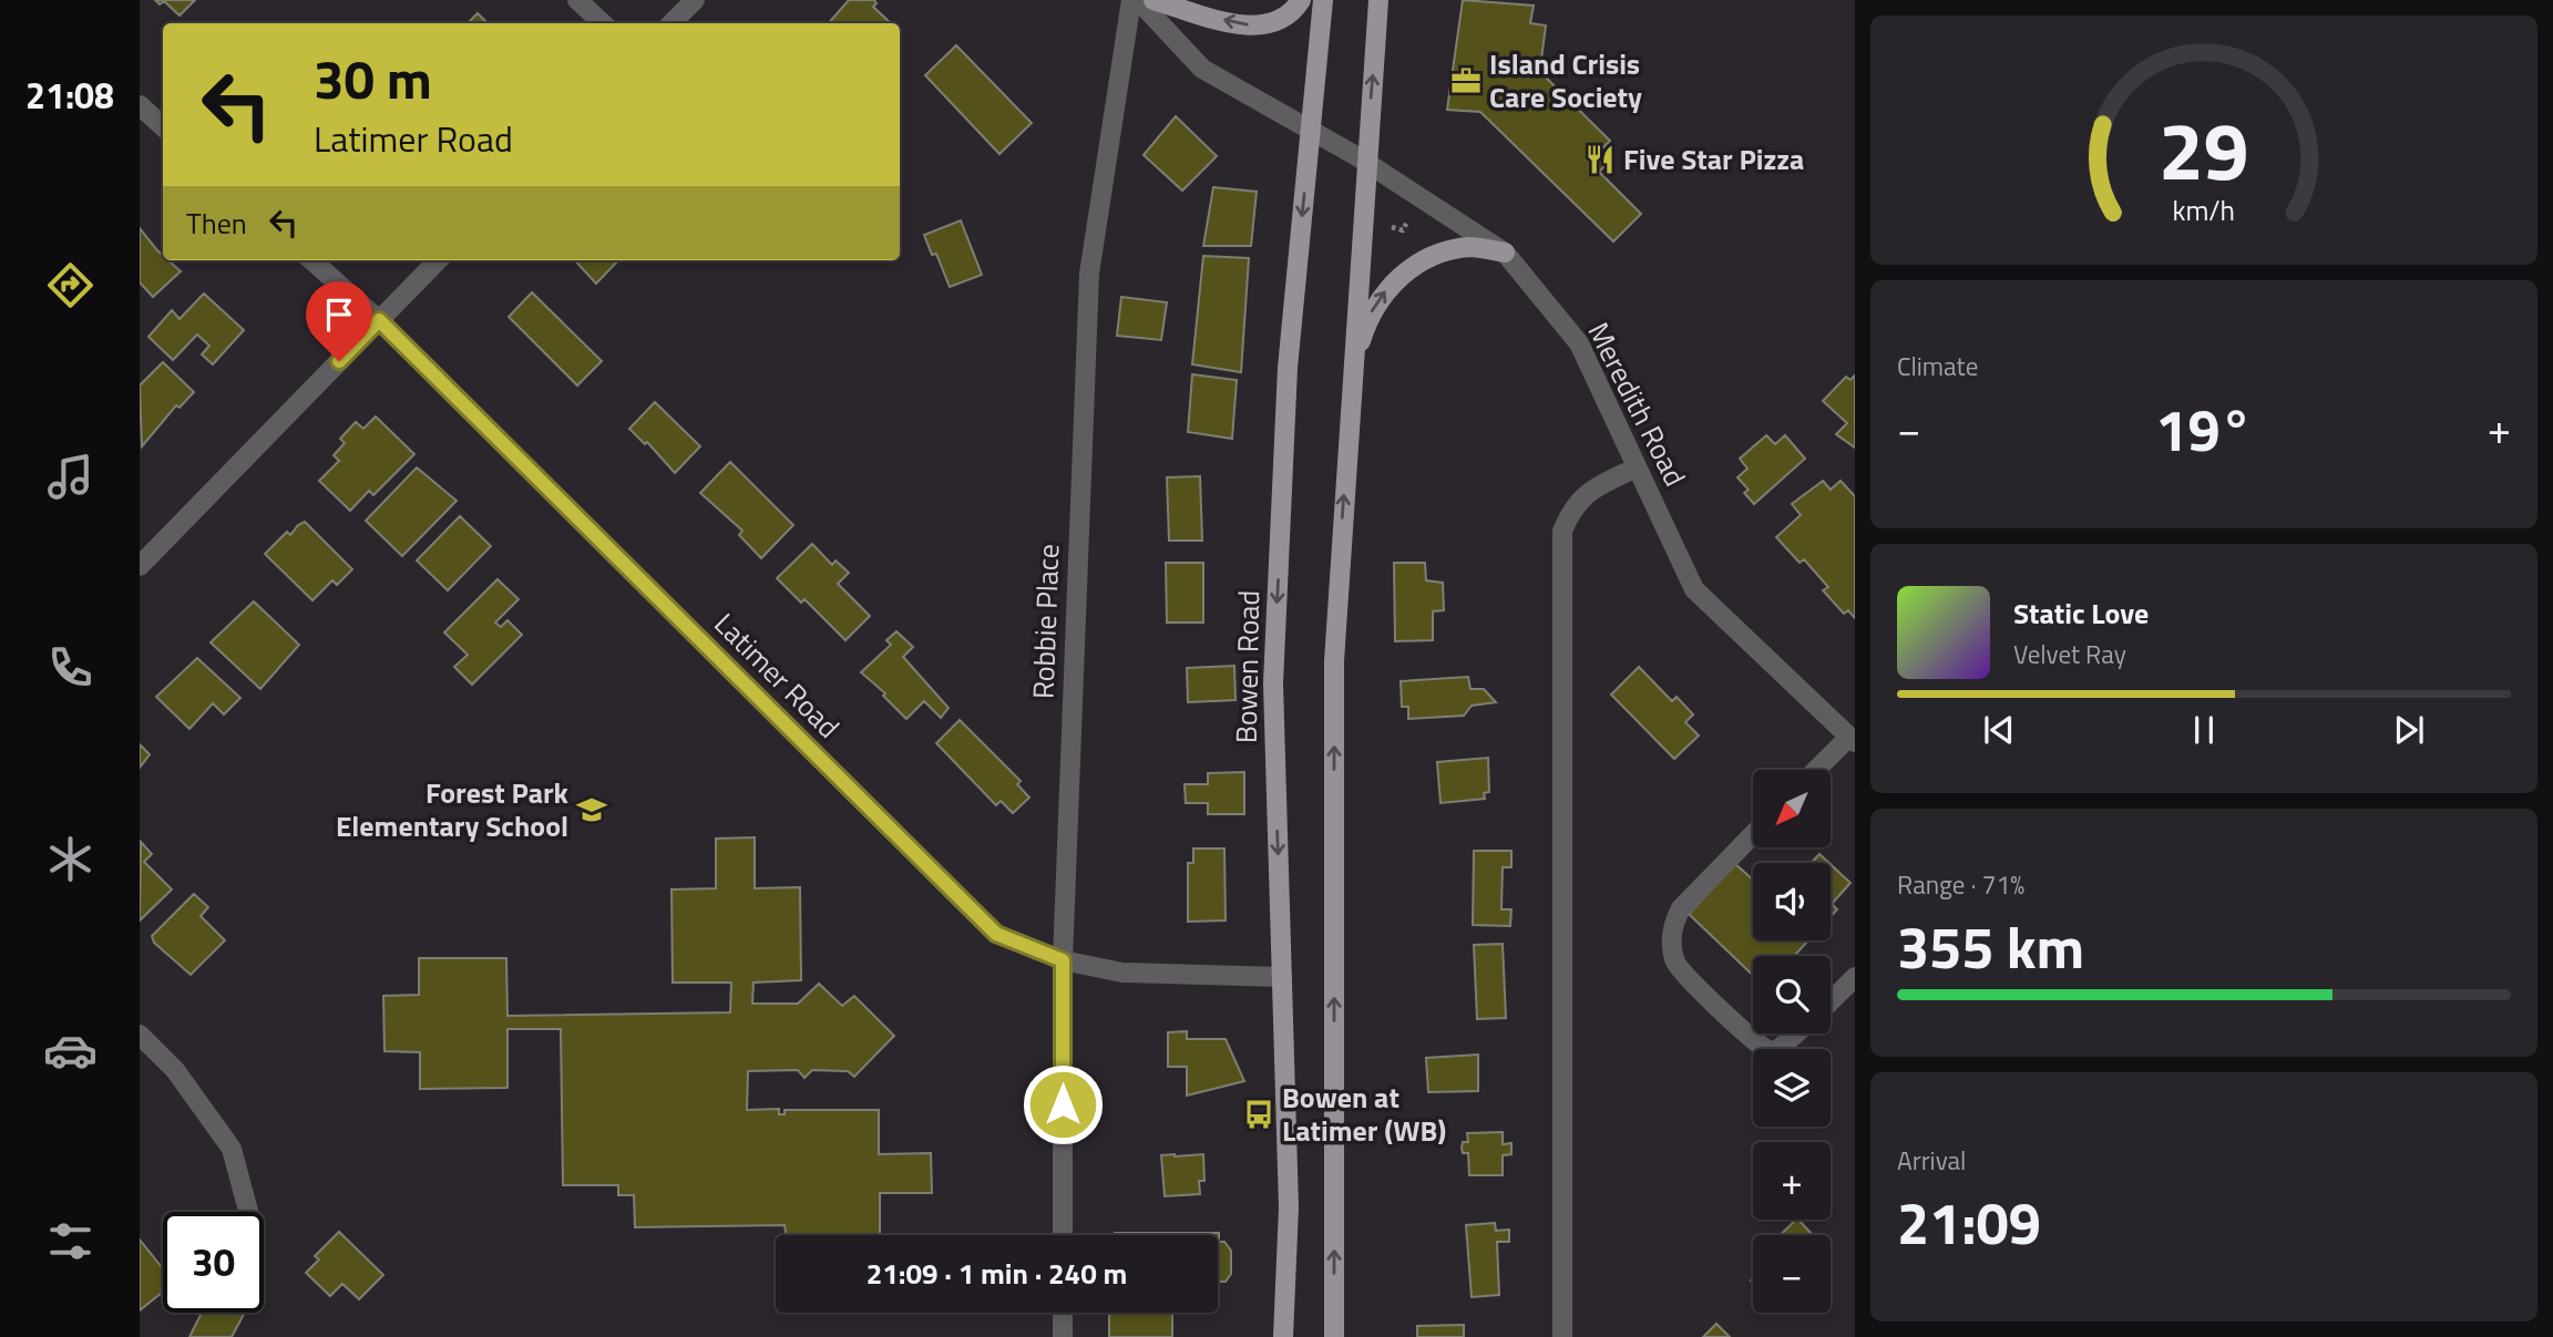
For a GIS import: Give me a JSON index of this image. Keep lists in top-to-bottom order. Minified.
{"streets":{"main road":["Bowen Road"],"street":["Meredith Road","Robbie Place","Latimer Road"]},"crossings":[["Meredith Road","Bowen Road"],["Robbie Place","Latimer Road"],["Bowen Road","Latimer Road"]],"places":{"office":["Island Crisis Care Society"],"restaurant":["Five Star Pizza"],"school or university":["Forest Park Elementary School"],"bus stop":["Bowen at Latimer (WB)"]},"north":"bottom left","page":{"tabs":"21:08","turn":["30 m","Latimer Road"],"then":"Then","tile":["Climate",["Range · 71%","355 km"],["Arrival","21:09"]],"heat":["−","19°","+"],"song":["Static Love","Velvet Ray"],"map_buttons":["+","−"],"limit":"30","trip":"21:09 · 1 min · 240 m","gauge":["29","km/h"]}}
